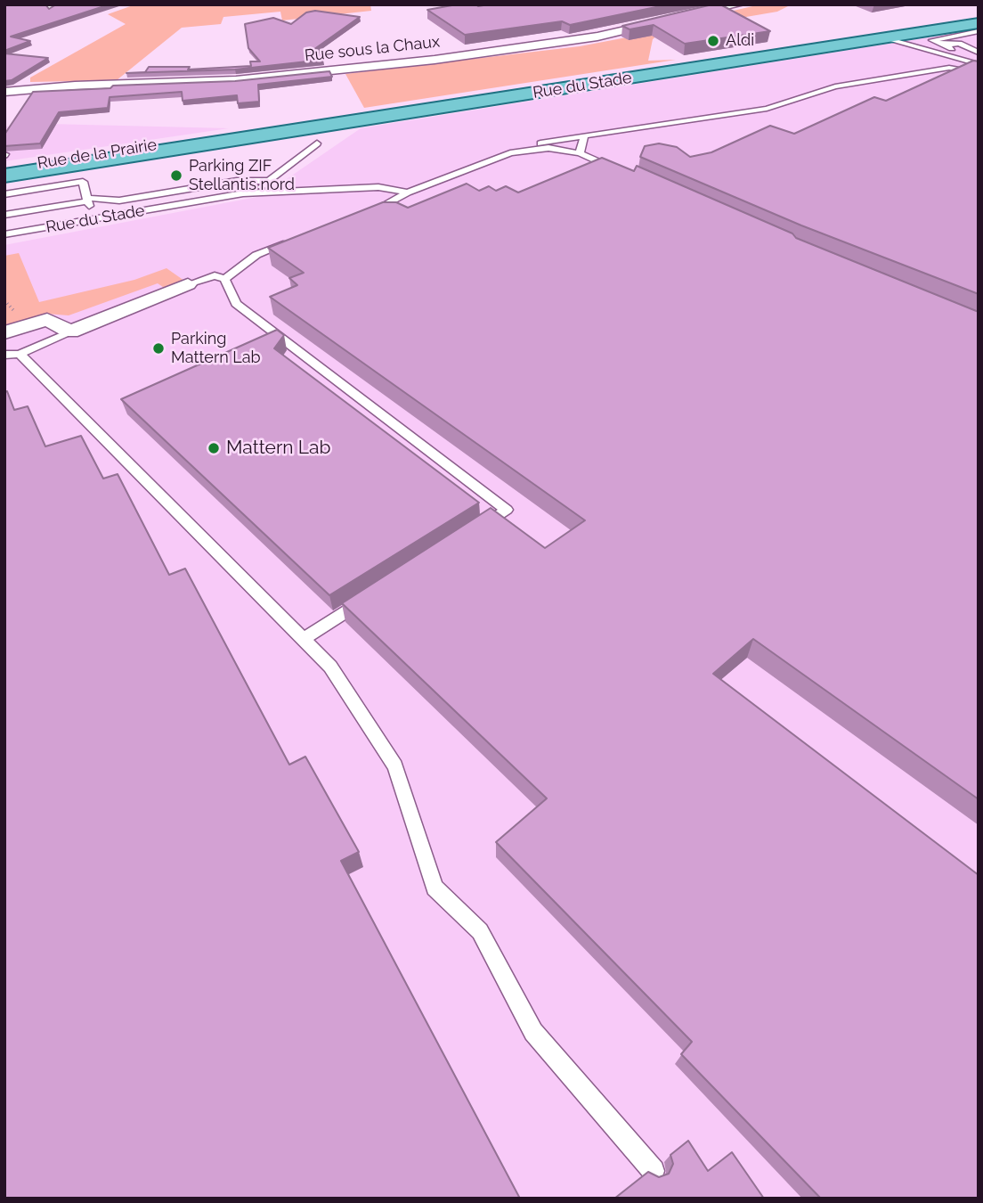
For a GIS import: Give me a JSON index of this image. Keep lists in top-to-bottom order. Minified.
{"streets":{"main road":["Rue du Stade","Rue de la Prairie"],"street":["Rue sous la Chaux"]},"crossings":[["Rue du Stade","Rue de la Prairie"]],"places":["Aldi","Parking ZIF Stellantis nord","Parking Mattern Lab","Mattern Lab"]}
